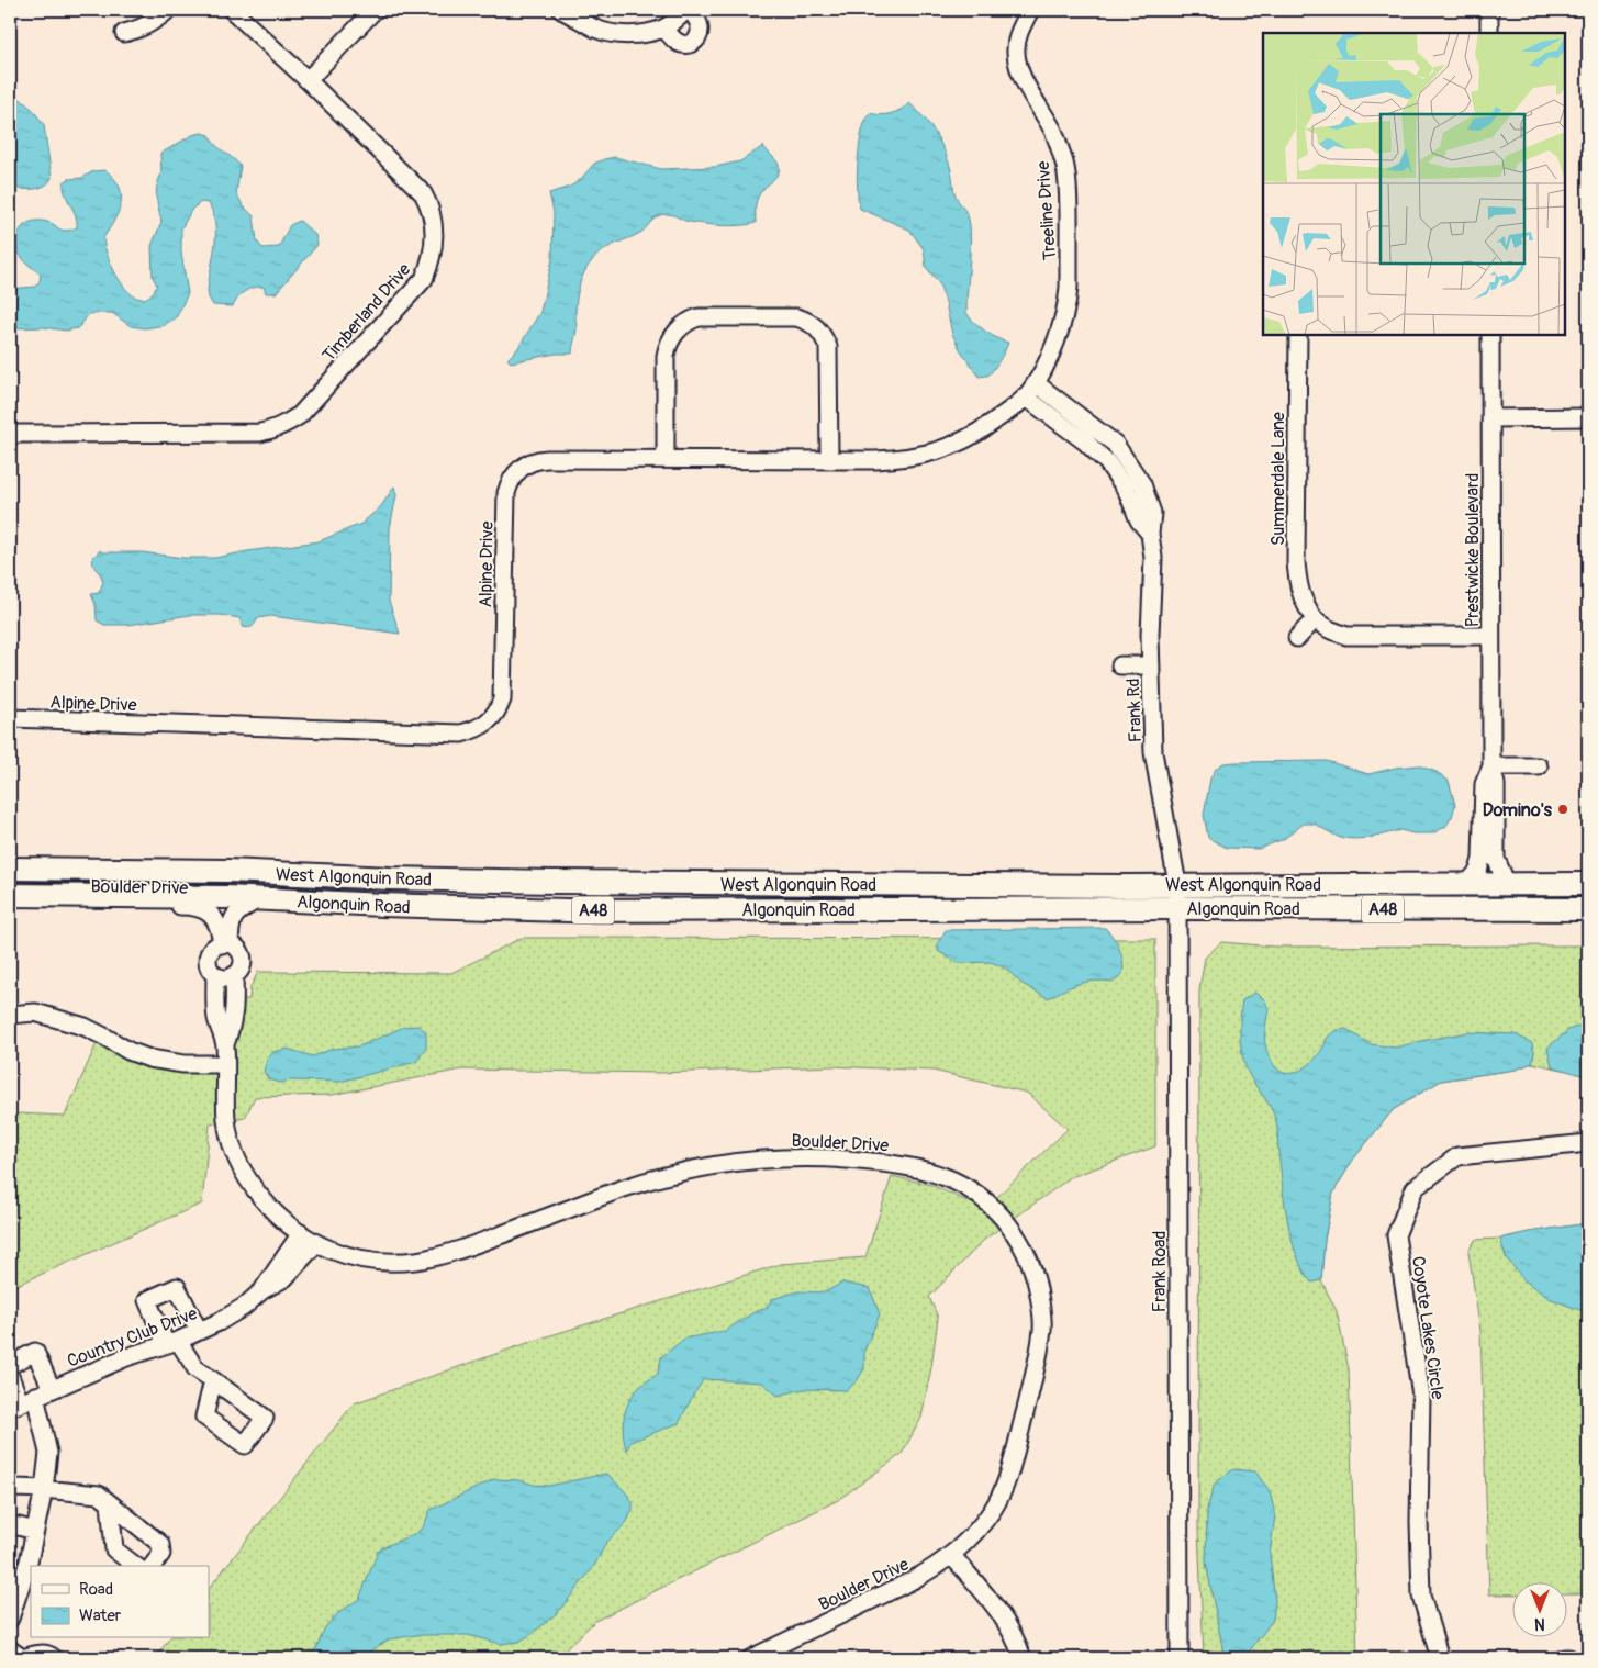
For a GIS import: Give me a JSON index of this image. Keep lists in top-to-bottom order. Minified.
{"streets":{"main road":["West Algonquin Road","Algonquin Road","A48"],"street":["Treeline Drive","Timberland Drive","Summerdale Lane","Prestwicke Boulevard","Alpine Drive","Frank Rd","Boulder Drive","Frank Road","Coyote Lakes Circle","Country Club Drive"]},"crossings":[["Treeline Drive","Alpine Drive"],["Treeline Drive","Frank Rd"],["Prestwicke Boulevard","West Algonquin Road"],["Alpine Drive","Frank Rd"],["Frank Rd","West Algonquin Road"],["Frank Rd","Frank Road"],["West Algonquin Road","Frank Road"],["Boulder Drive","Algonquin Road"],["Boulder Drive","Country Club Drive"],["Algonquin Road","Frank Road"]],"places":["Domino's"],"legend":["Road","Water"],"north":"bottom"}
